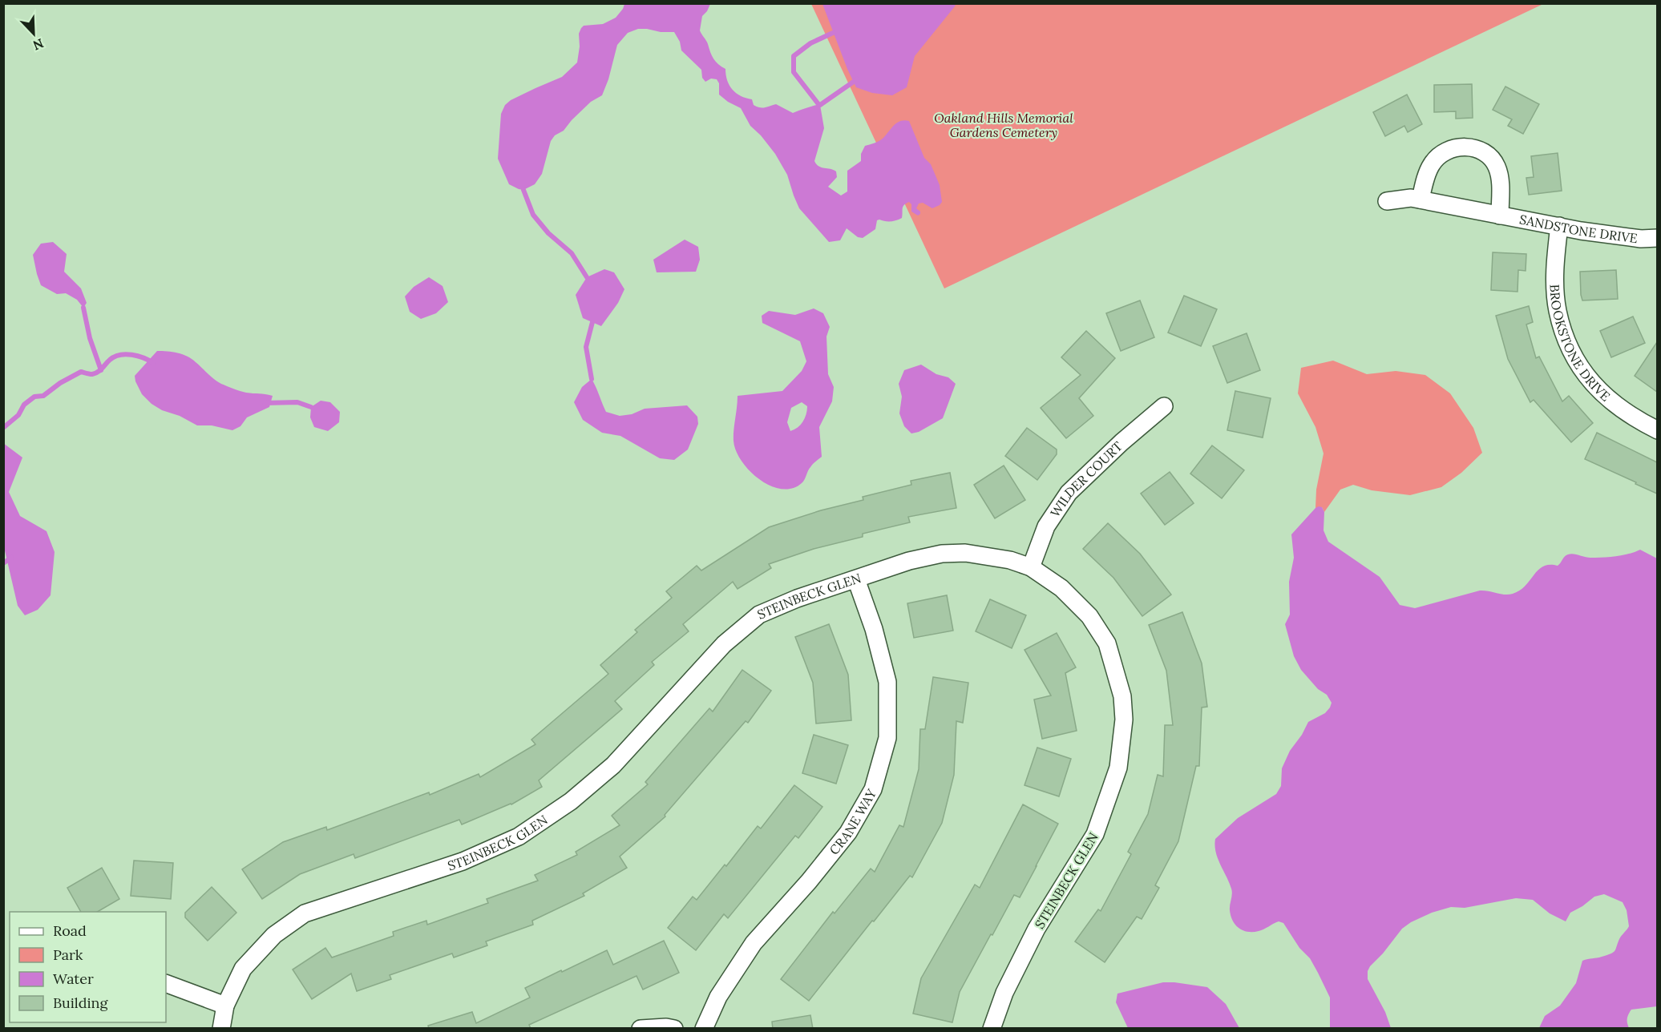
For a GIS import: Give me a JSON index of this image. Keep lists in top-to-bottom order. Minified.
{"streets":{"street":["SANDSTONE DRIVE","BROOKSTONE DRIVE","WILDER COURT","STEINBECK GLEN","CRANE WAY"]},"crossings":[["SANDSTONE DRIVE","BROOKSTONE DRIVE"],["WILDER COURT","STEINBECK GLEN"],["STEINBECK GLEN","CRANE WAY"]],"parks":["Oakland Hills Memorial Gardens Cemetery"],"legend":["Road","Park","Water","Building"],"north":"bottom right"}
